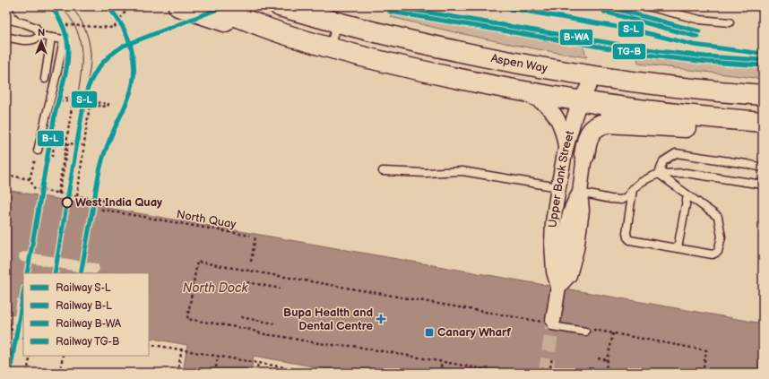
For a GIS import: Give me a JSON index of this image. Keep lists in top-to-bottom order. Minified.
{"streets":{"highway":["Aspen Way"],"street":["Upper Bank Street"],"path":["North Quay"]},"crossings":[["Aspen Way","Upper Bank Street"]],"water":["North Dock"],"places":{"other":["West India Quay"],"health":["Bupa Health and Dental Centre"],"transit":["Canary Wharf"]},"lines":["rail line S-L","rail line B-L","rail line B-WA","rail line TG-B"],"legend":["Railway S-L","Railway B-L","Railway B-WA","Railway TG-B"],"north":"top"}
